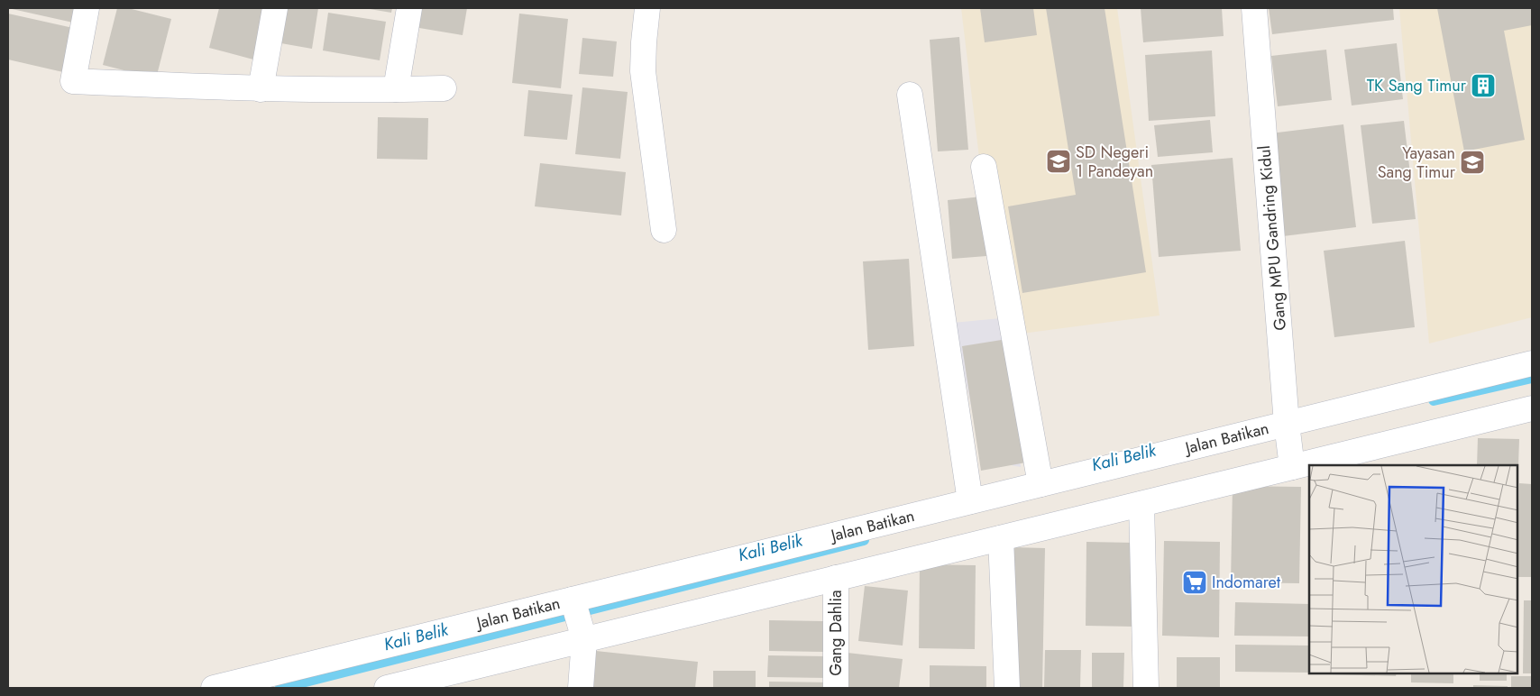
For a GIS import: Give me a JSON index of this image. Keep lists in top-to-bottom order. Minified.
{"streets":{"street":["Gang MPU Gandring Kidul","Jalan Batikan","Gang Dahlia"]},"crossings":[["Gang MPU Gandring Kidul","Jalan Batikan"]],"water":["Kali Belik"],"places":{"building":["TK Sang Timur"],"school or university":["SD Negeri 1 Pandeyan","Yayasan Sang Timur"],"supermarket":["Indomaret"]}}
